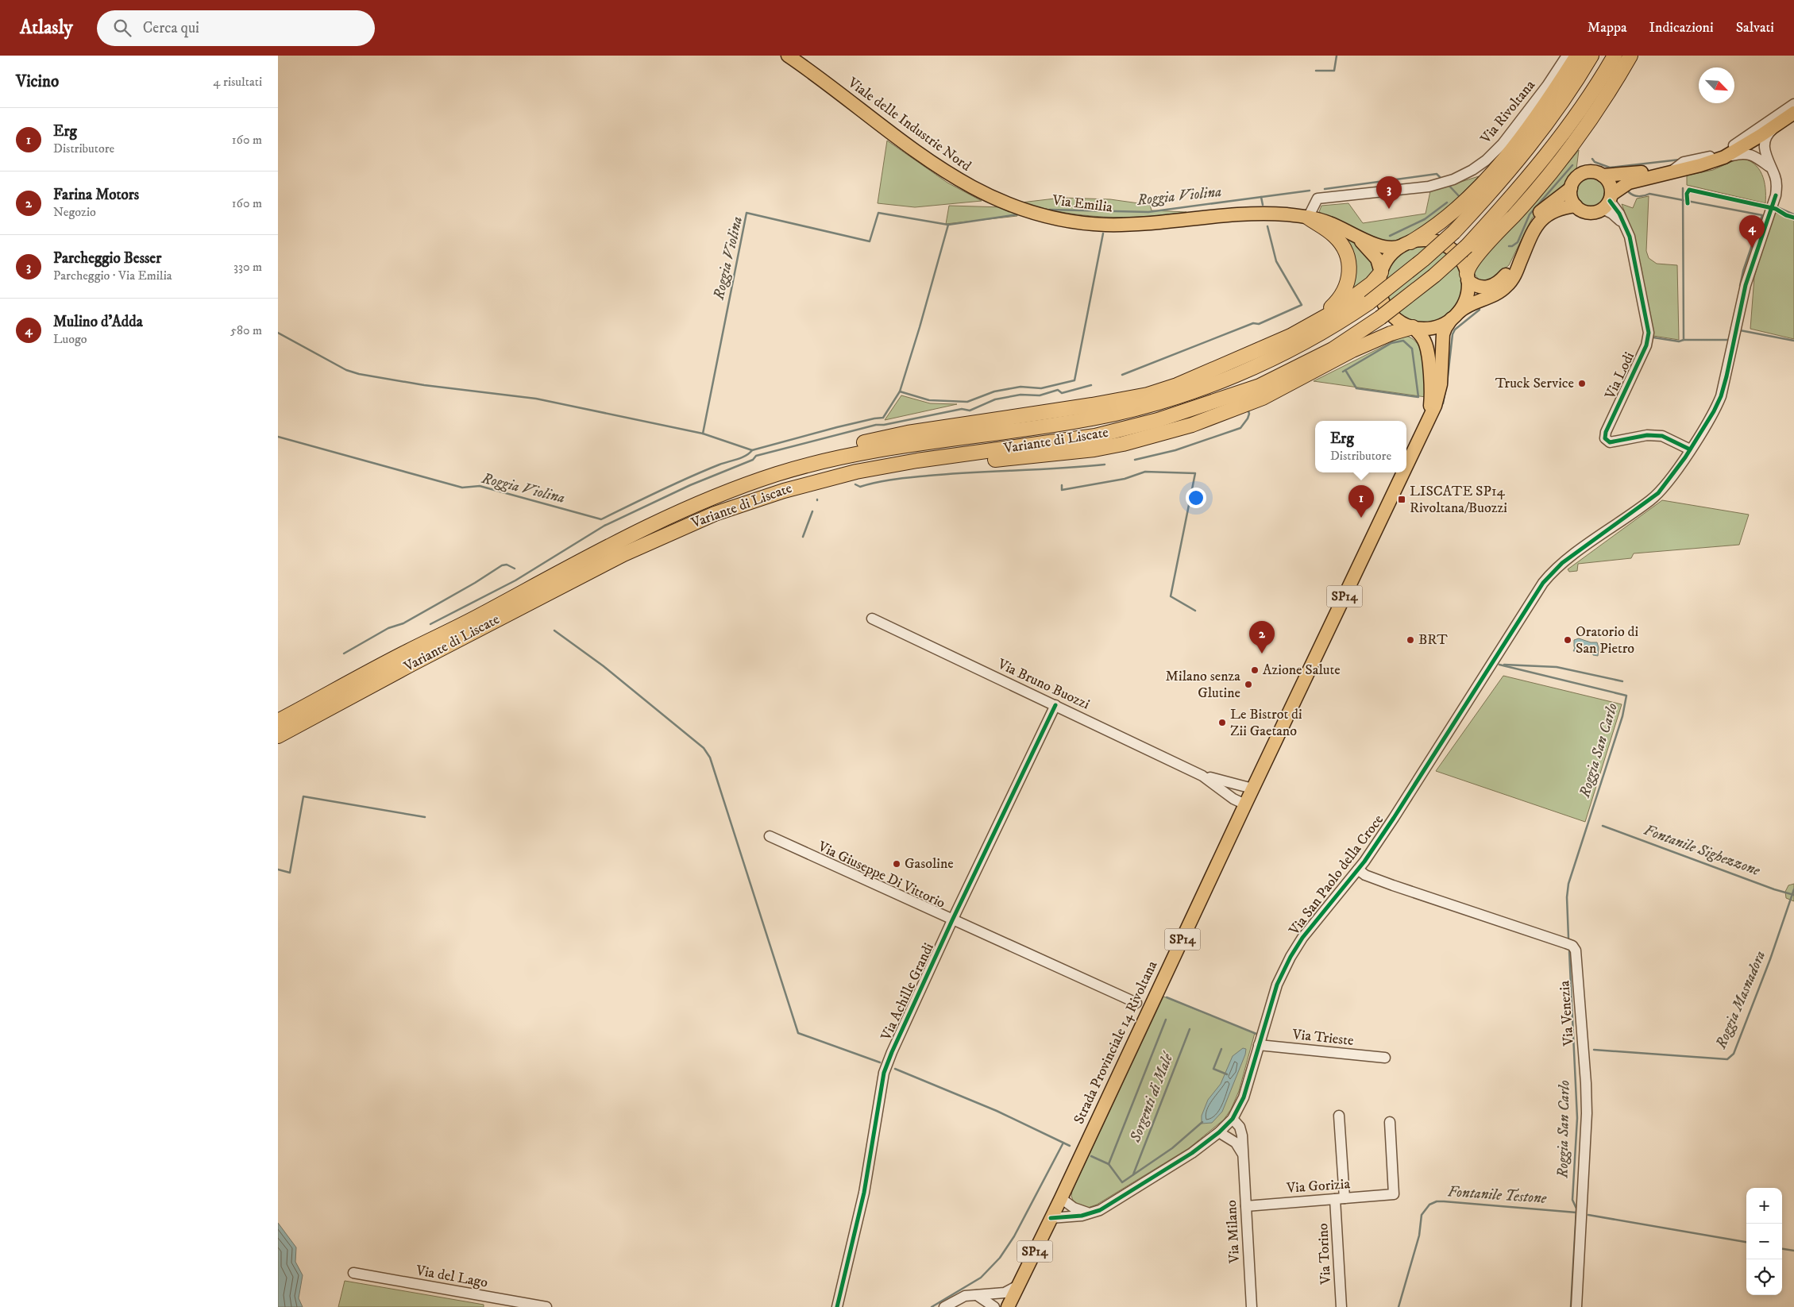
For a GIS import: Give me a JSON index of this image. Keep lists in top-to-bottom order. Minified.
{"streets":{"highway":["Variante di Liscate"],"main road":["Viale delle Industrie Nord","Via Emilia","SP14","Strada Provinciale 14 Rivoltana"],"street":["Via Rivoltana","Via Lodi","Via Bruno Buozzi","Via Giuseppe Di Vittorio","Via San Paolo della Croce","Via Achille Grandi","Via Venezia","Via Trieste","Via Gorizia","Via Milano","Via Torino","Via del Lago"]},"crossings":[["Via Rivoltana","Via Emilia"],["Viale delle Industrie Nord","Via Emilia"],["Via Emilia","Strada Provinciale 14 Rivoltana"],["Via Lodi","Via San Paolo della Croce"],["Via Bruno Buozzi","Via Achille Grandi"],["Via Bruno Buozzi","Strada Provinciale 14 Rivoltana"],["Via Giuseppe Di Vittorio","Via Achille Grandi"],["Via San Paolo della Croce","Via Venezia"],["Via San Paolo della Croce","Via Trieste"],["Via San Paolo della Croce","Strada Provinciale 14 Rivoltana"],["Via San Paolo della Croce","Via Milano"],["Via Gorizia","Via Milano"],["Via Gorizia","Via Torino"]],"water":["Roggia Violina","Roggia San Carlo","Fontanile Sighezzone","Roggia Masnadora","Sorgenti di Malé","Fontanile Testone"],"places":{"other":["Truck Service","BRT","Oratorio di San Pietro","Azione Salute","Milano senza Glutine","Le Bistrot di Zii Gaetano","Gasoline"],"transit":["LISCATE SP14 Rivoltana/Buozzi"]},"north":"bottom right","page":{"header":"Atlasly","search":"Cerca qui","nav":["Mappa","Indicazioni","Salvati"],"heading":["Vicino","4 risultati"],"list":[{"mark":"1","name":"Erg","note":"Distributore","value":"160 m"},{"mark":"2","name":"Farina Motors","note":"Negozio","value":"160 m"},{"mark":"3","name":"Parcheggio Besser","note":"Parcheggio · Via Emilia","value":"330 m"},{"mark":"4","name":"Mulino d'Adda","note":"Luogo","value":"580 m"}],"pins":["3","4","1","2"],"popup":["Erg","Distributore"],"map_buttons":["+","−"]}}
